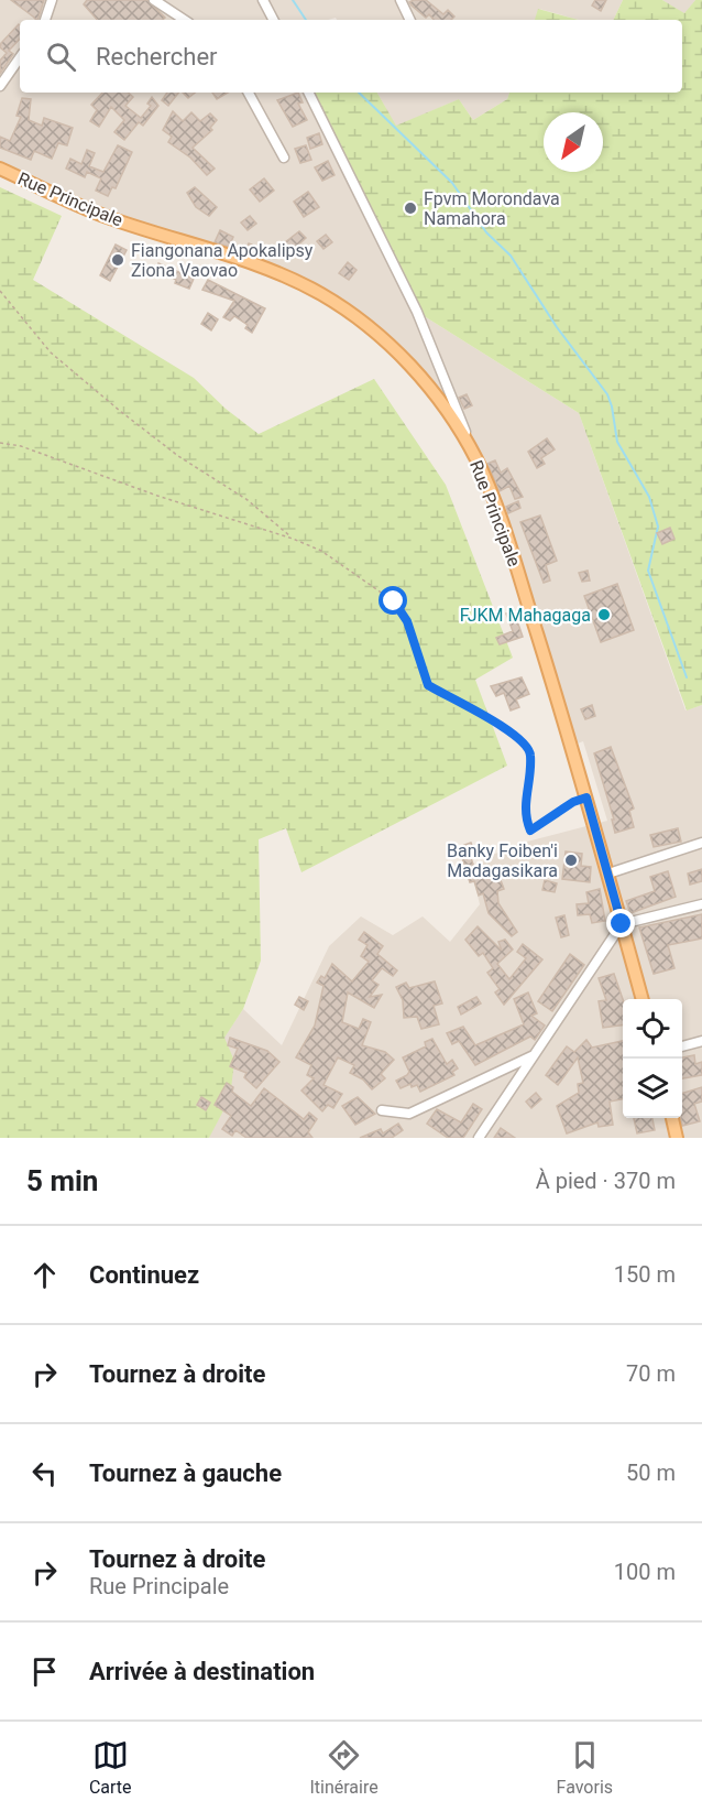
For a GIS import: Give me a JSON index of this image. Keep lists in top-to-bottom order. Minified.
{"streets":{"main road":["Rue Principale"]},"places":["Fpvm Morondava Namahora","Fiangonana Apokalipsy Ziona Vaovao","FJKM Mahagaga","Banky Foiben'i Madagasikara"],"north":"bottom left","page":{"search":"Rechercher","heading":["5 min","À pied · 370 m"],"list":[["Continuez","150 m"],["Tournez à droite","70 m"],["Tournez à gauche","50 m"],["Tournez à droite","Rue Principale","100 m"],"Arrivée à destination"],"nav":["Carte","Itinéraire","Favoris"]}}
